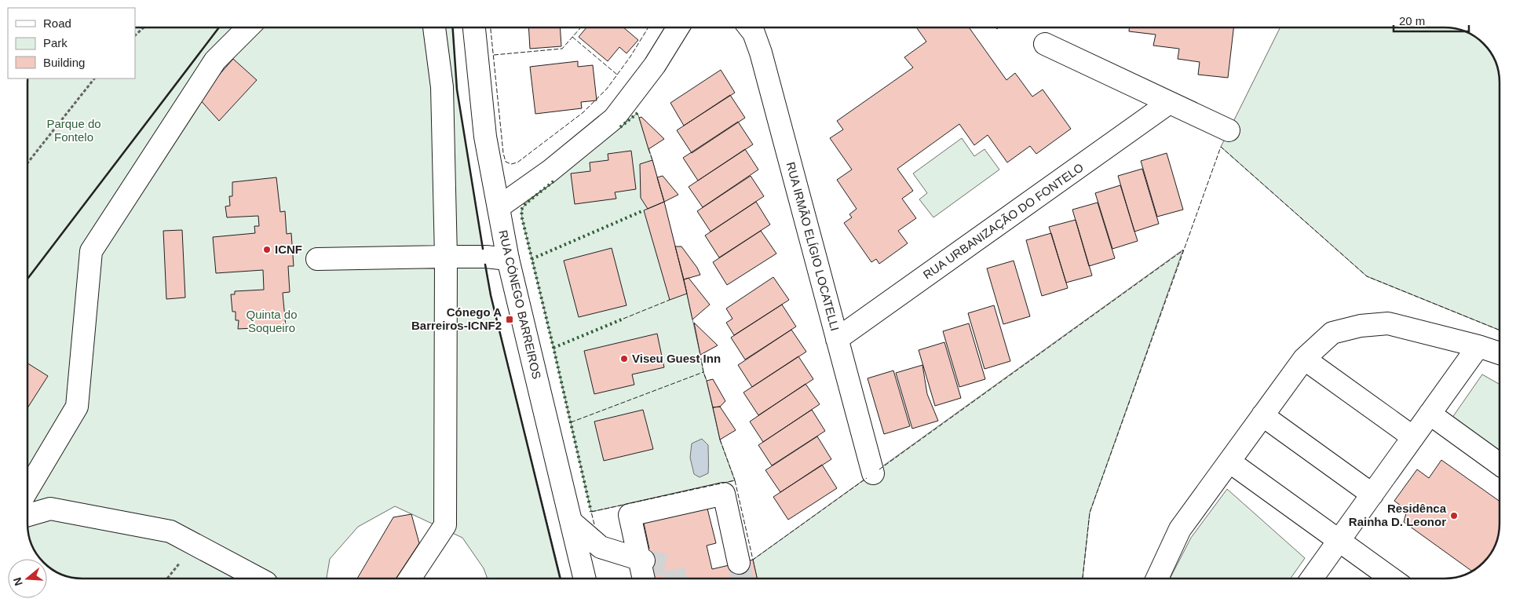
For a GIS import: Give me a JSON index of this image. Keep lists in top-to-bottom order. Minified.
{"streets":{"street":["RUA URBANIZAÇÃO DO FONTELO","RUA IRMÃO ELÍGIO LOCATELLI","RUA CÓNEGO BARREIROS"]},"crossings":[["RUA URBANIZAÇÃO DO FONTELO","RUA IRMÃO ELÍGIO LOCATELLI"]],"parks":["Parque do Fontelo","Quinta do Soqueiro"],"places":{"other":["ICNF","Viseu Guest Inn","Residênca Rainha D. Leonor"],"transit":["Cónego A Barreiros-ICNF2"]},"legend":["Road","Park","Building"],"scale_bar":"20 m","north":"left"}
